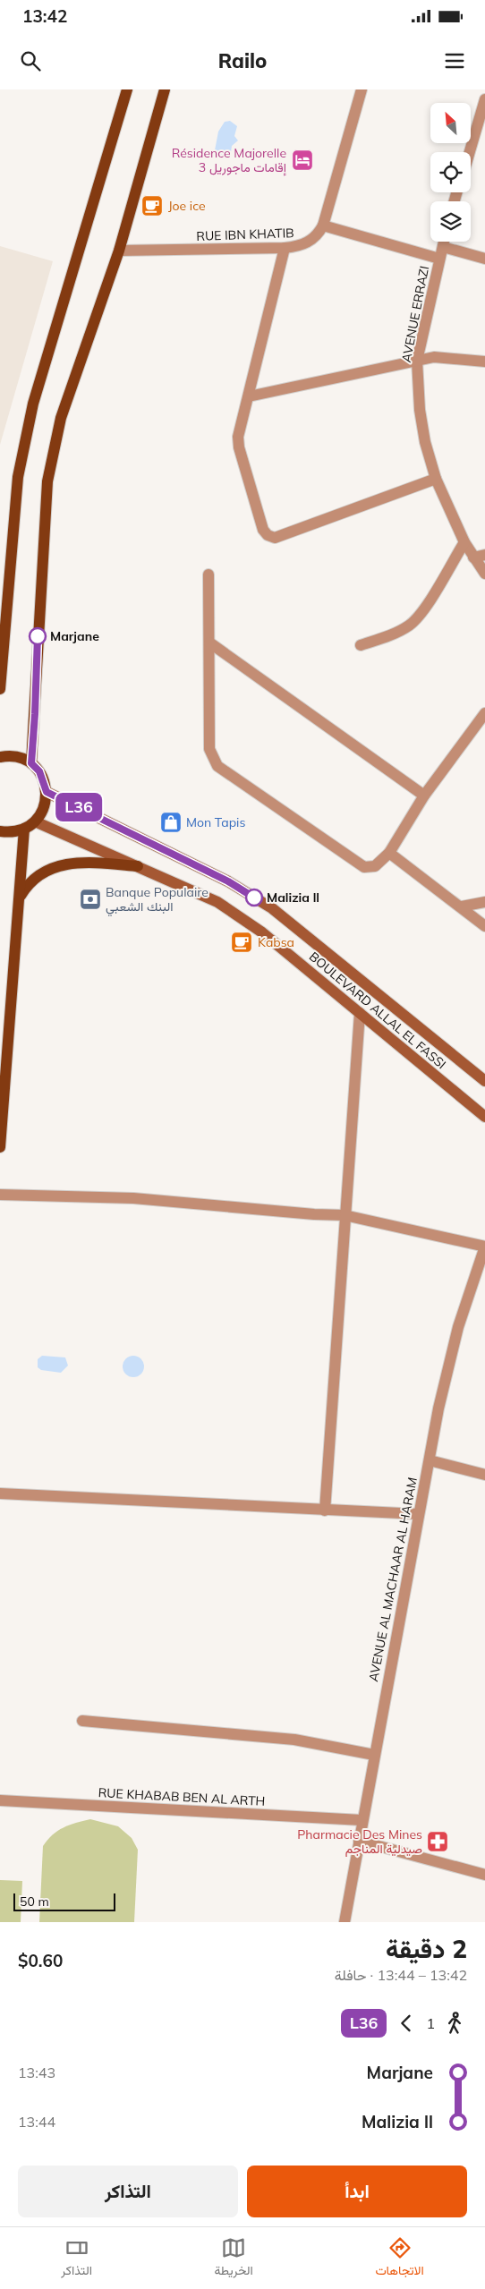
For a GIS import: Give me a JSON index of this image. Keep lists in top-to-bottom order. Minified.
{"streets":{"main road":["BOULEVARD ALLAL EL FASSI"],"street":["RUE IBN KHATIB","AVENUE ERRAZI","AVENUE AL MACHAAR AL HARAM","RUE KHABAB BEN AL ARTH"]},"crossings":[["AVENUE AL MACHAAR AL HARAM","RUE KHABAB BEN AL ARTH"]],"places":{"hotel":["Résidence Majorelle إقامات ماجوريل 3"],"cafe":["Joe ice","Kabsa"],"other":["Marjane","Malizia ll"],"shop":["Mon Tapis"],"bank":["Banque Populaire البنك الشعبي"],"pharmacy":["Pharmacie Des Mines صيدلية المناجم"]},"lines":["bus line L36"],"scale_bar":"50 m","north":"top left","page":{"status":"13:42","header":"Railo","on_map":"L36","scale":"50 m","heading":["2 دقيقة","13:42 – 13:44 · حافلة","$0.60"],"legs":["1","L36"],"list":[{"name":"Marjane","value":"13:43"},{"name":"Malizia ll","value":"13:44"}],"buttons":["ابدأ","التذاكر"],"tabs":["الاتجاهات","الخريطة","التذاكر"]}}
